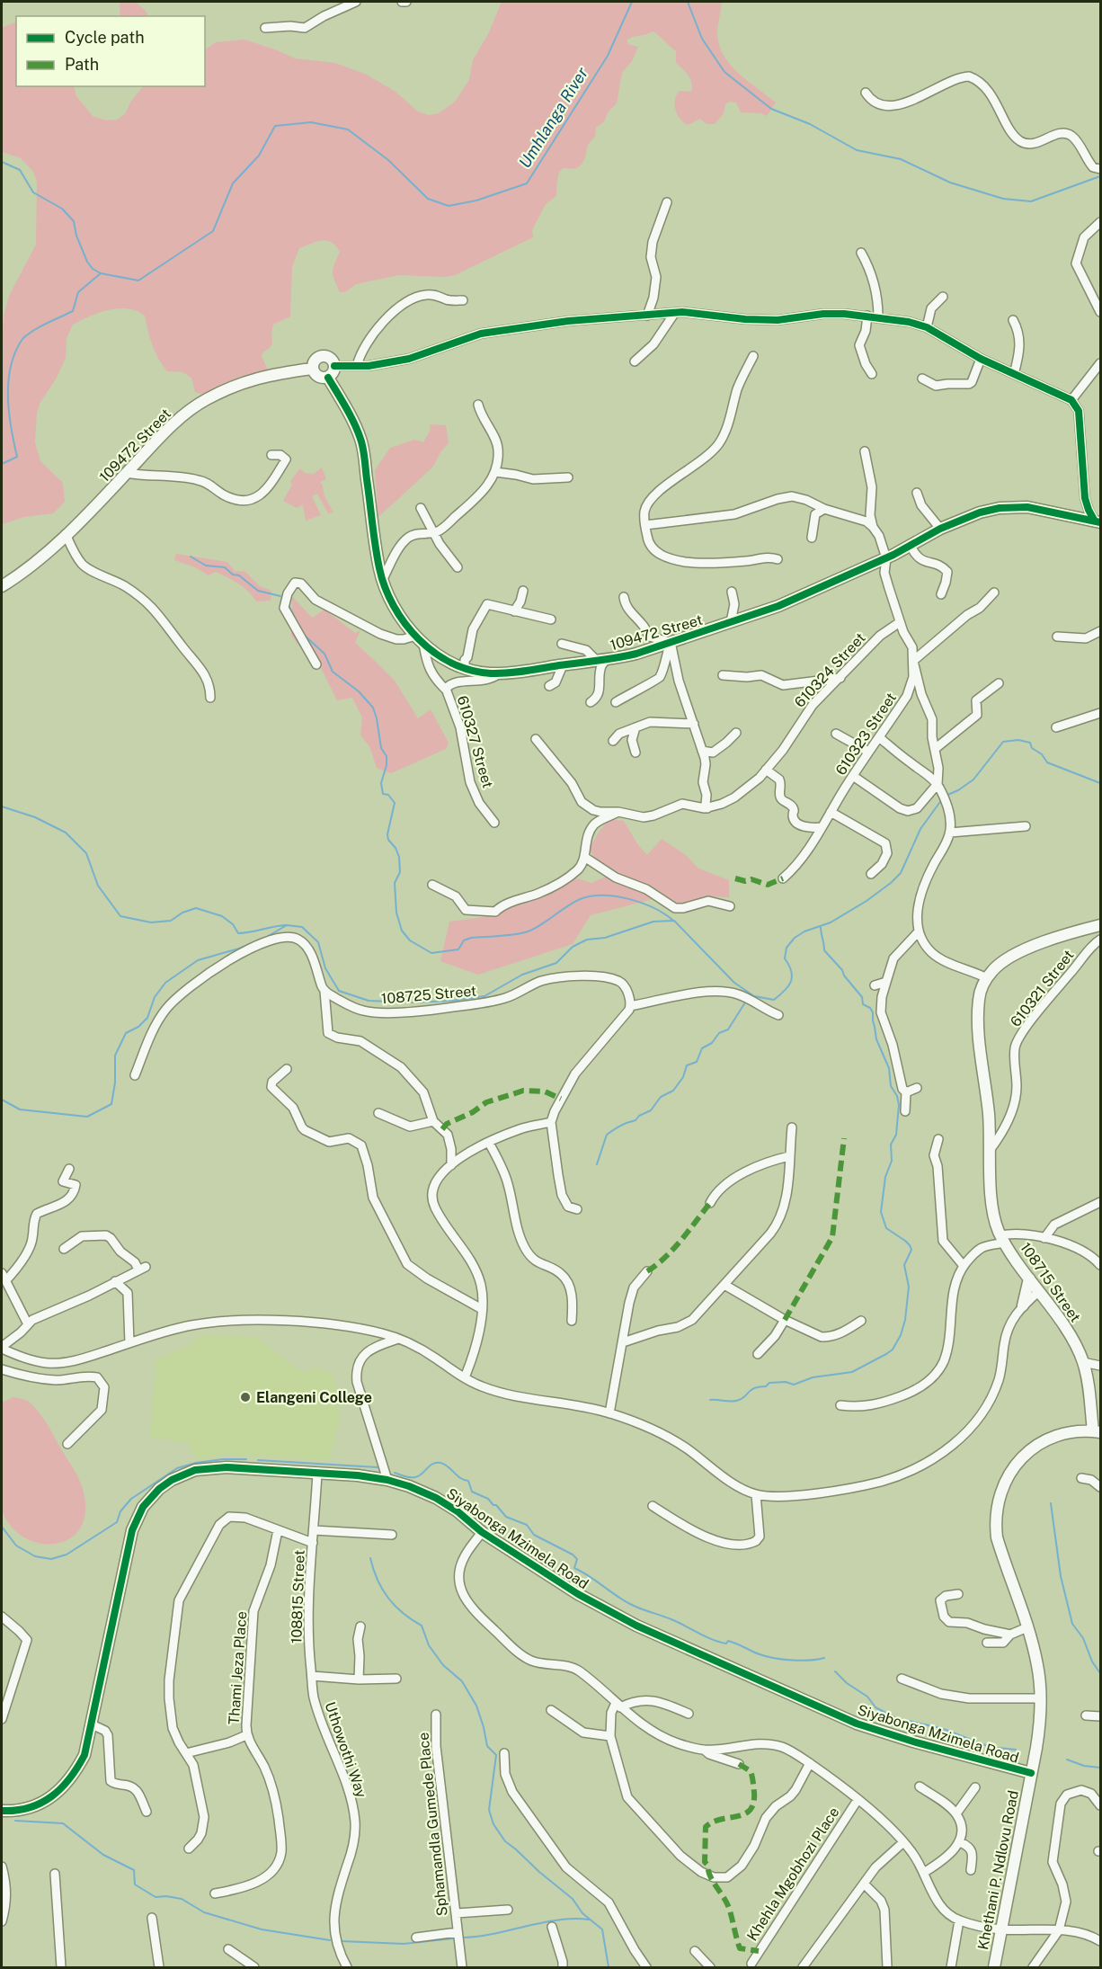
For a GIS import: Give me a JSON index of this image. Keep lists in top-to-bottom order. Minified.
{"streets":{"street":["109472 Street","610324 Street","610323 Street","610327 Street","610321 Street","108725 Street","108715 Street","Siyabonga Mzimela Road","108815 Street","Thami Jeza Place","Uthowothi Way","Sphamandla Gumede Place","Khethani P. Ndlovu Road","Khehla Mgobhozi Place"]},"crossings":[["109472 Street","610323 Street"],["109472 Street","610327 Street"],["610324 Street","610323 Street"],["610321 Street","108715 Street"],["108715 Street","Khethani P. Ndlovu Road"],["Siyabonga Mzimela Road","108815 Street"],["Siyabonga Mzimela Road","Khethani P. Ndlovu Road"],["108815 Street","Uthowothi Way"]],"water":["Umhlanga River"],"places":["Elangeni College"],"legend":["Cycle path","Path"]}
